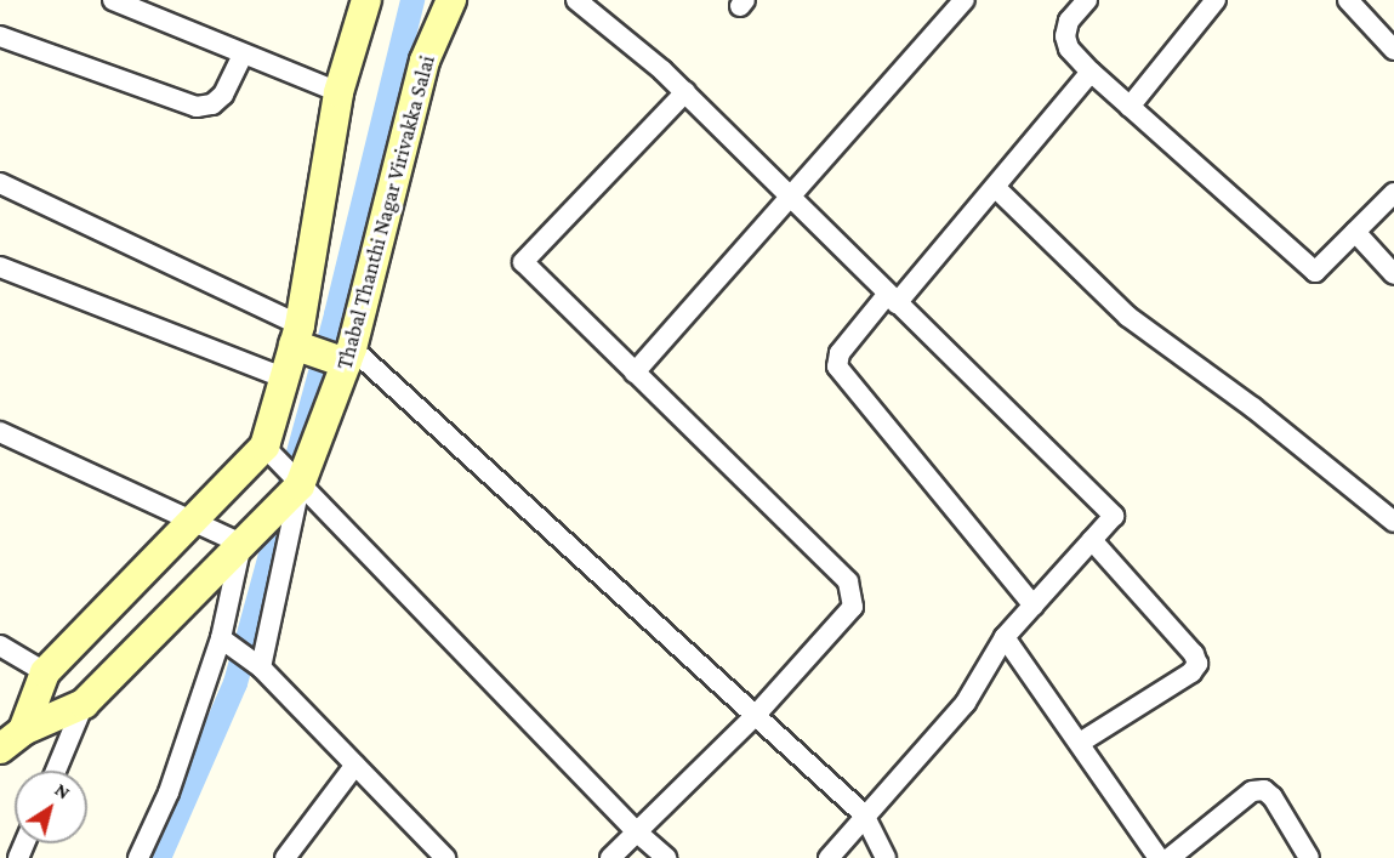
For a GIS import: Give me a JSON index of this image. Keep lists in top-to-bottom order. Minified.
{"streets":{"main road":["Thabal Thanthi Nagar Virivakka Salai"]},"north":"top right"}
